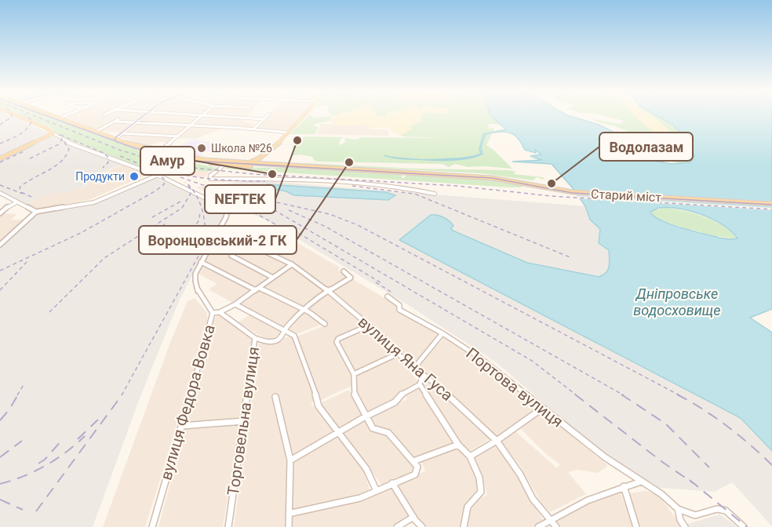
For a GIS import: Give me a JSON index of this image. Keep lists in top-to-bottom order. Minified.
{"streets":{"main road":["Старий міст"],"street":["вулиця Яна Гуса","Портова вулиця","вулиця Федора Вовка","Торговельна вулиця"]},"water":["Дніпровське водосховище"],"places":["NEFTEK","Школа №26","Воронцовський-2 ГК","Амур","Продукти","Водолазам"]}
